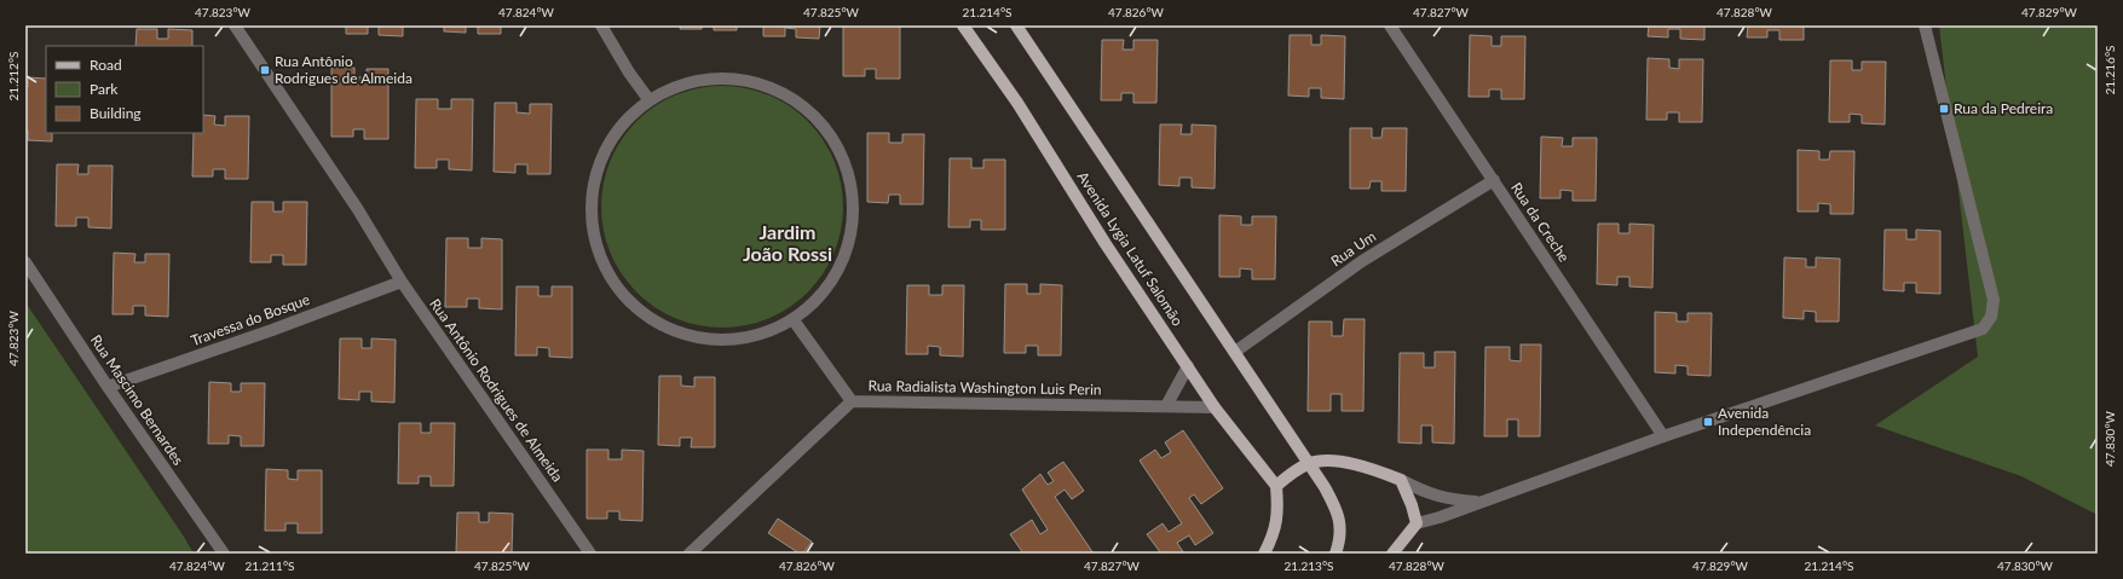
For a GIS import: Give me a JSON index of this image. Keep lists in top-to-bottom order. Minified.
{"streets":{"main road":["Avenida Lygia Latuf Salomão"],"street":["Rua da Creche","Rua Um","Travessa do Bosque","Rua Radialista Washington Luis Perin","Rua Antônio Rodrigues de Almeida","Rua Mascimo Bernardes"]},"crossings":[["Rua da Creche","Rua Um"],["Avenida Lygia Latuf Salomão","Rua Um"],["Avenida Lygia Latuf Salomão","Rua Radialista Washington Luis Perin"],["Travessa do Bosque","Rua Antônio Rodrigues de Almeida"],["Travessa do Bosque","Rua Mascimo Bernardes"]],"districts":["Jardim João Rossi"],"places":{"transit":["Rua Antônio Rodrigues de Almeida","Rua da Pedreira","Avenida Independência"]},"legend":["Road","Park","Building"],"coordinates":["47.823°W","47.824°W","47.825°W","21.214°S","47.826°W","47.827°W","47.828°W","47.829°W","21.216°S","21.212°S","47.830°W","21.211°S","21.213°S"]}
